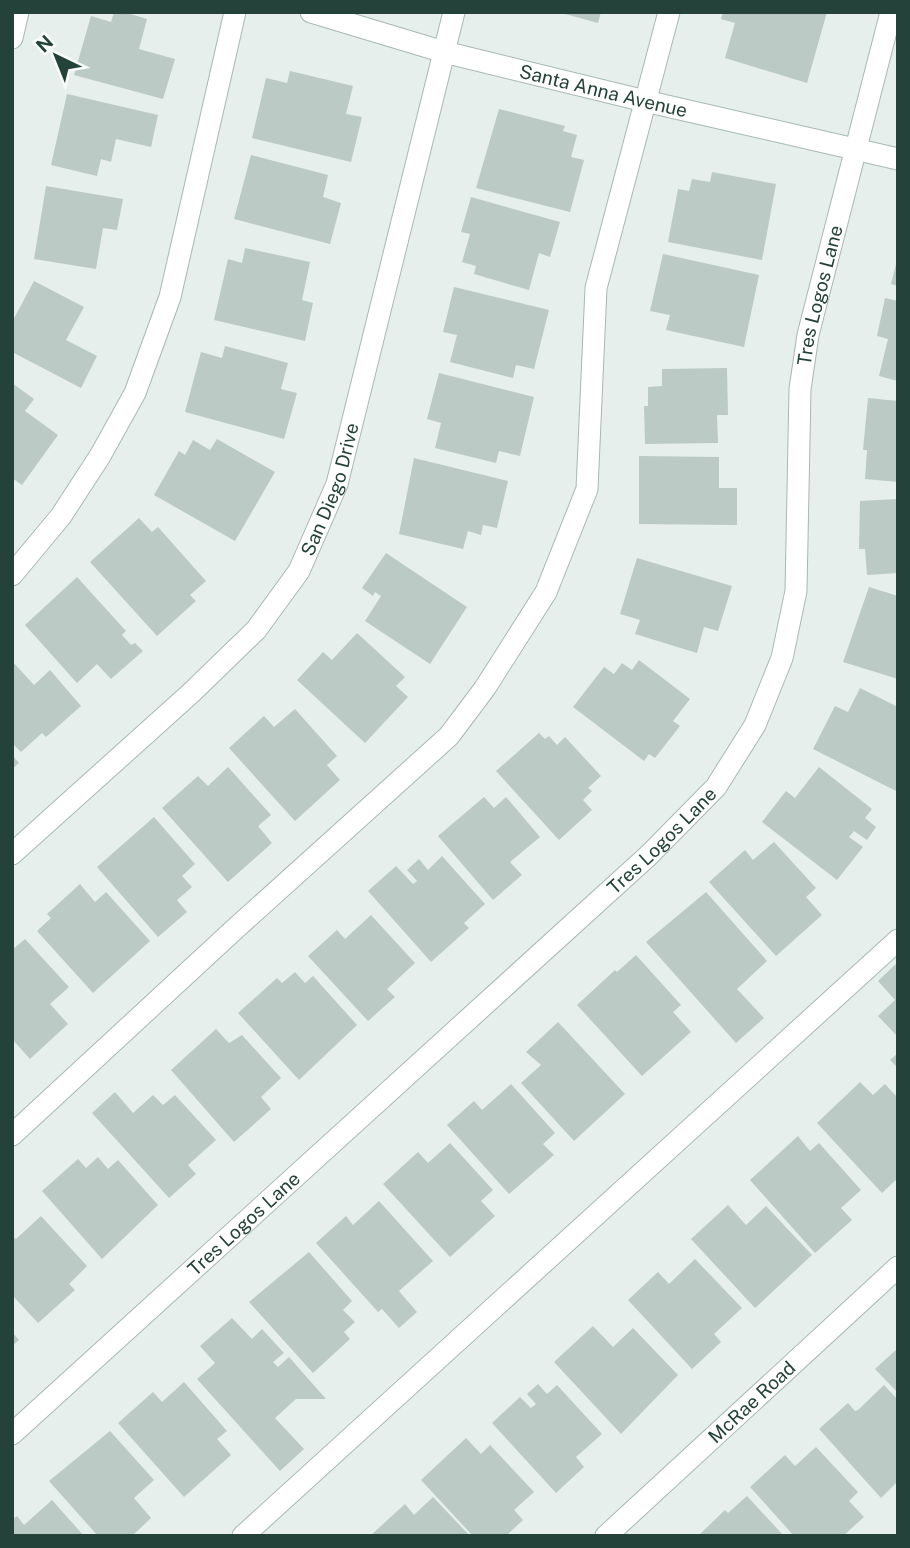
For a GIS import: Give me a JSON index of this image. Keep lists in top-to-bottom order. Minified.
{"streets":{"street":["Santa Anna Avenue","Tres Logos Lane","San Diego Drive","McRae Road"]},"crossings":[["Santa Anna Avenue","Tres Logos Lane"],["Santa Anna Avenue","San Diego Drive"]],"north":"top left"}
